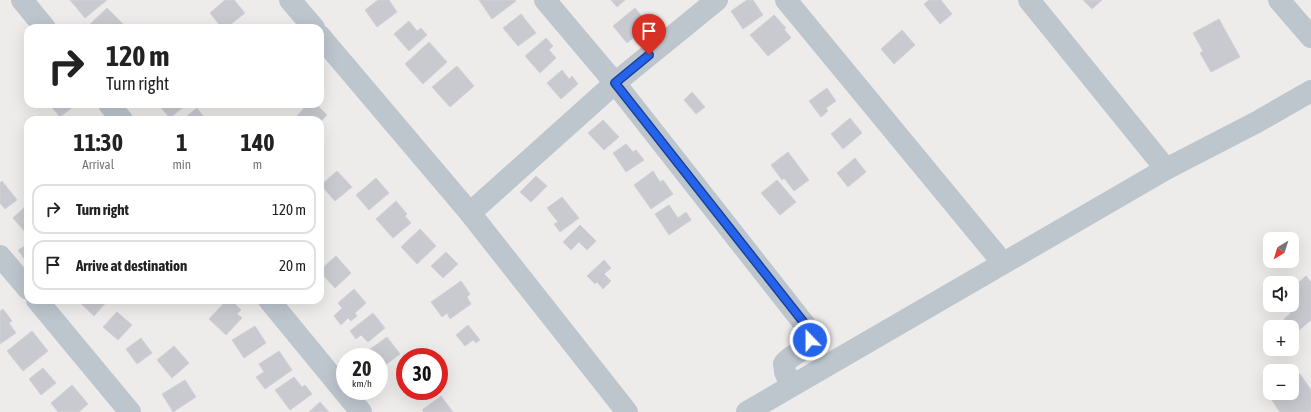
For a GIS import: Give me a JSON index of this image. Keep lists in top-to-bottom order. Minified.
{"north":"bottom left","page":{"turn":["120 m","Turn right"],"eta":["11:30","Arrival","1","min","140","m"],"list":[{"name":"Turn right","value":"120 m"},{"name":"Arrive at destination","value":"20 m"}],"map_buttons":["+","−"],"speed":"20 km/h","limit":"30"}}
